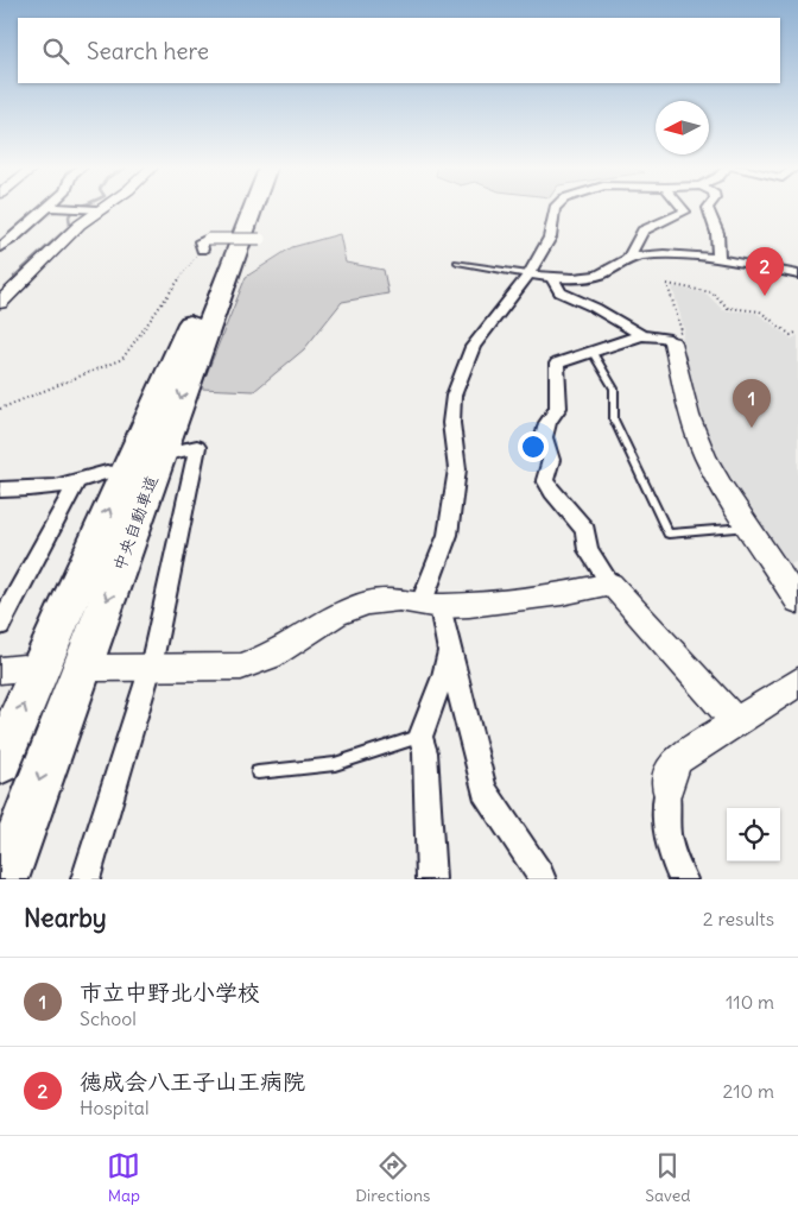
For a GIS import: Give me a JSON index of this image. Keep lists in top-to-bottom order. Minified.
{"streets":{"highway":["中央自動車道"]},"north":"left","page":{"search":"Search here","pins":["2","1"],"heading":["Nearby","2 results"],"list":[{"mark":"1","name":"市立中野北小学校","note":"School","value":"110 m"},{"mark":"2","name":"徳成会八王子山王病院","note":"Hospital","value":"210 m"}],"nav":["Map","Directions","Saved"]}}
